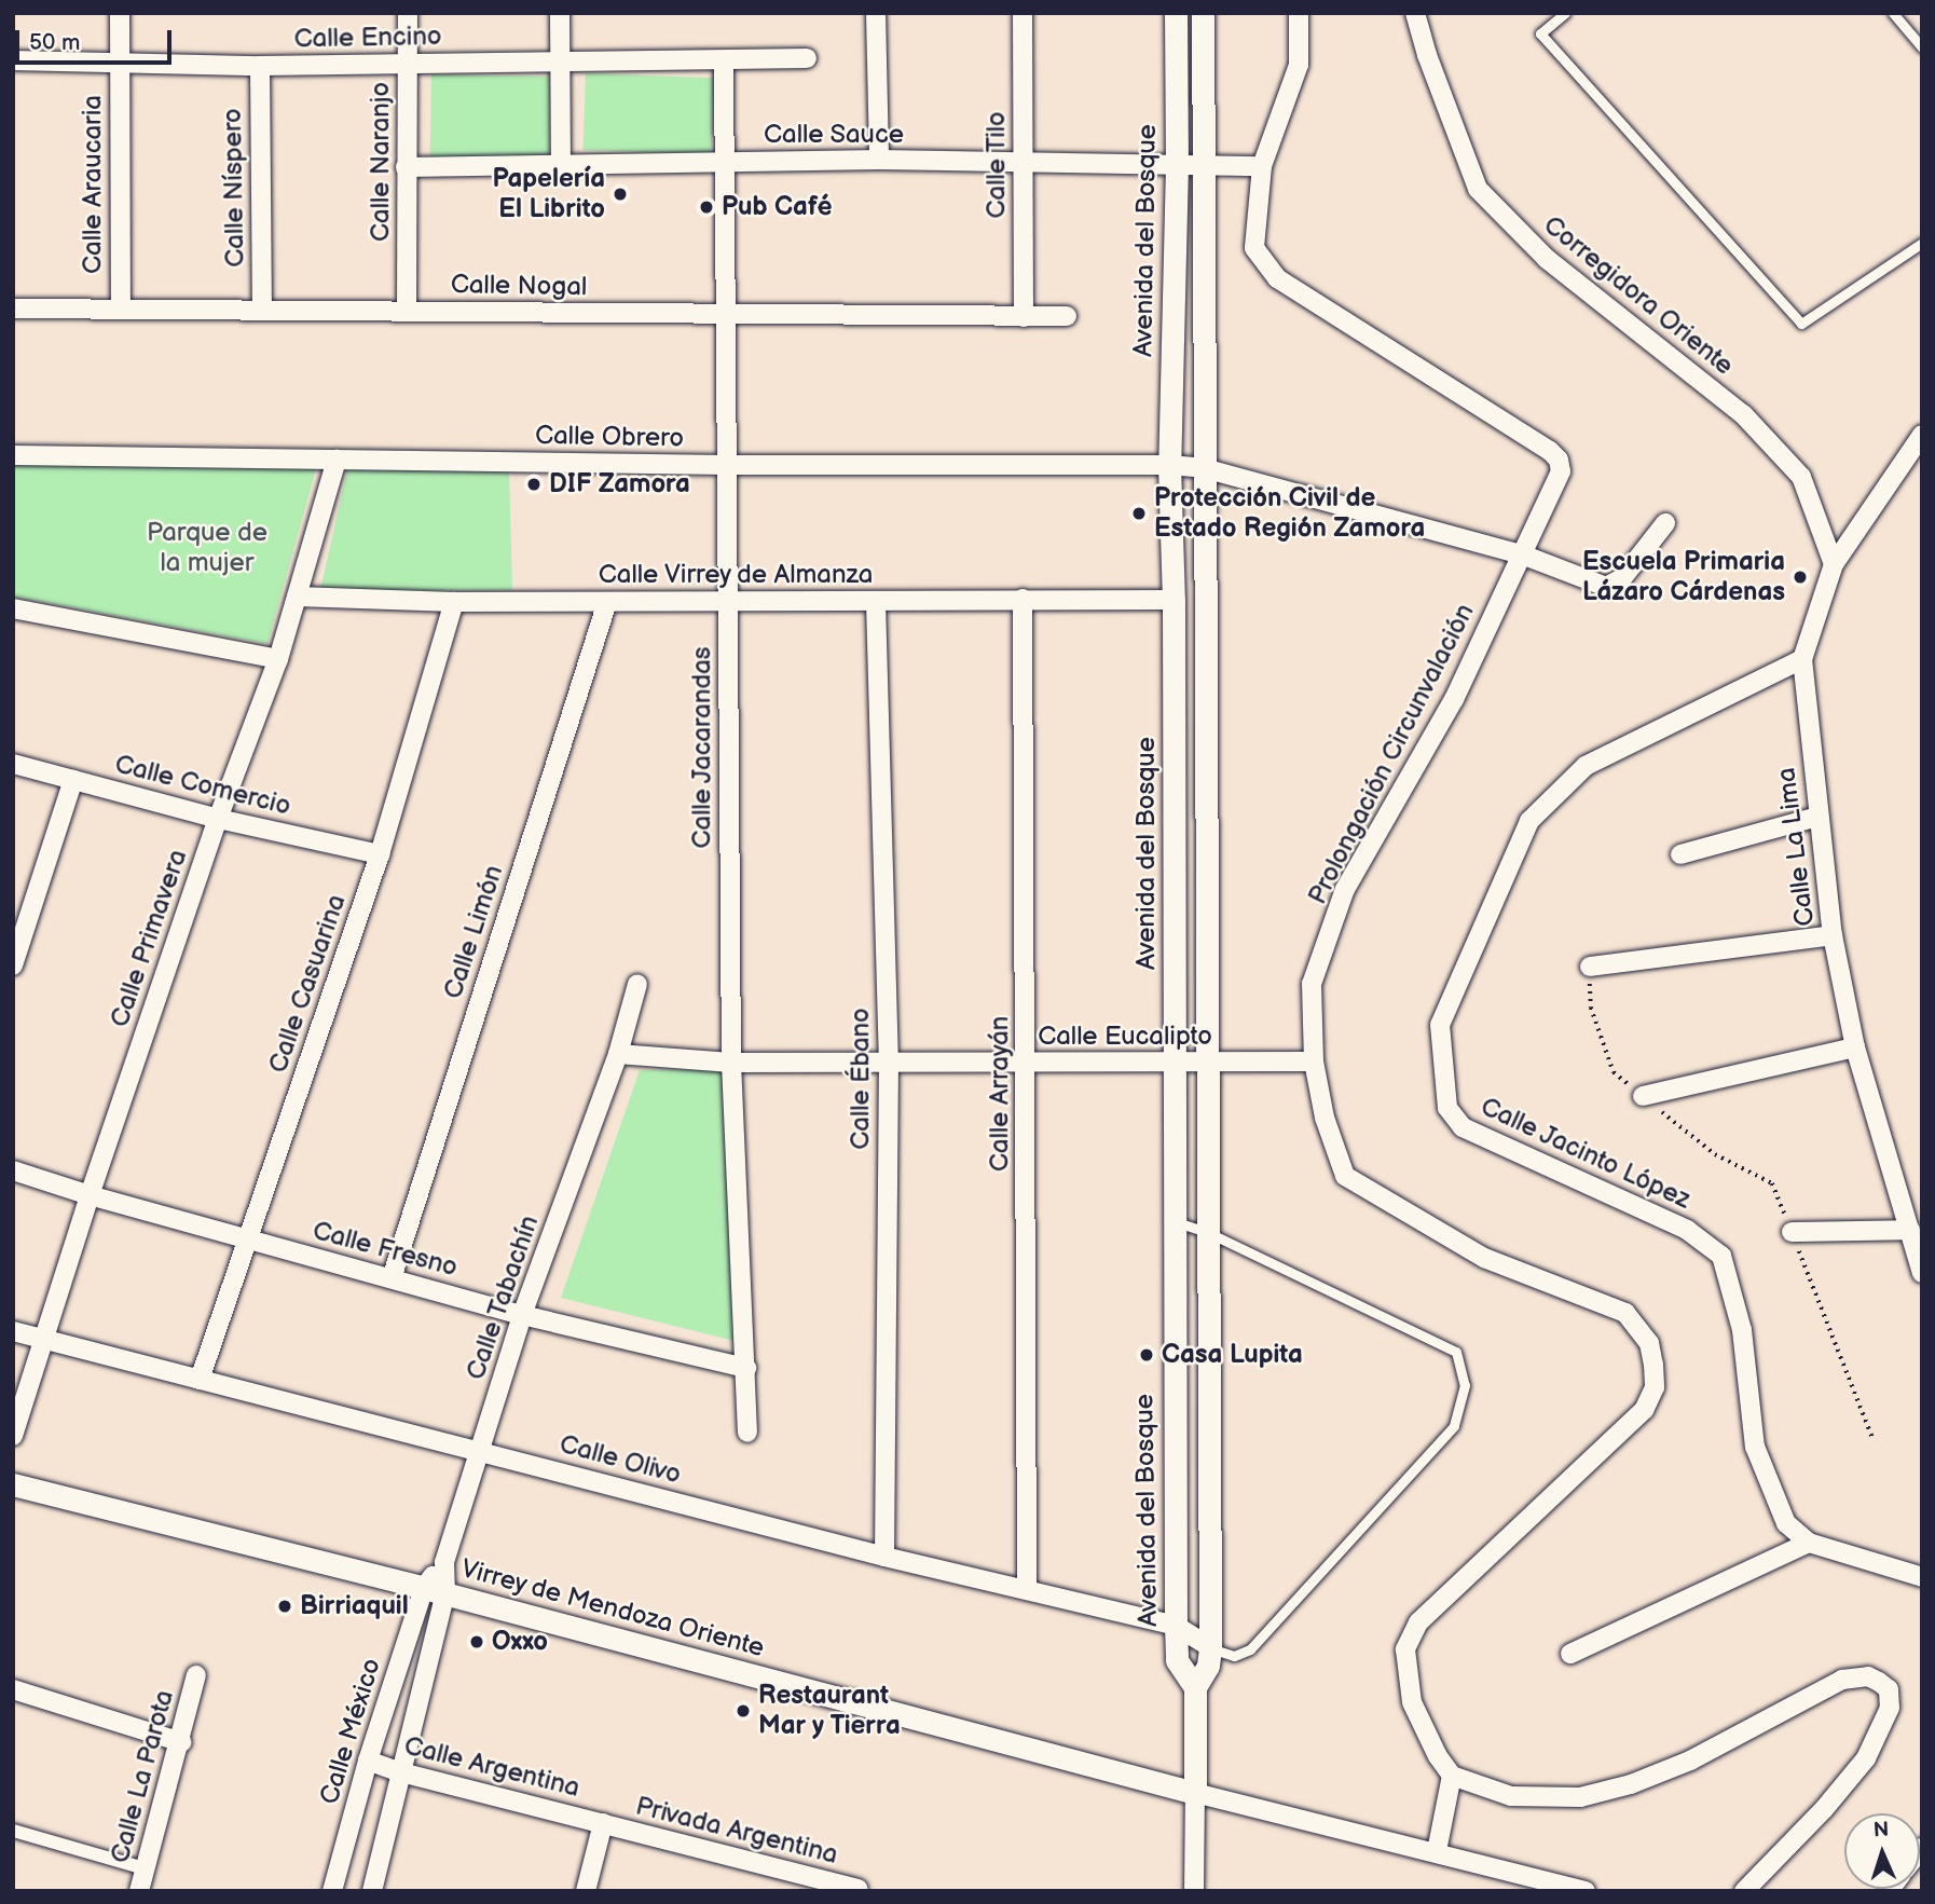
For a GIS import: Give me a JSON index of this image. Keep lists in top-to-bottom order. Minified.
{"streets":{"street":["Calle Encino","Calle Sauce","Calle Naranjo","Calle Tilo","Calle Araucaria","Calle Níspero","Avenida del Bosque","Calle Nogal","Corregidora Oriente","Calle Obrero","Calle Virrey de Almanza","Calle Jacarandas","Prolongación Circunvalación","Calle Comercio","Calle La Lima","Calle Limón","Calle Primavera","Calle Casuarina","Calle Eucalipto","Calle Ébano","Calle Arrayán","Calle Jacinto López","Calle Fresno","Calle Tabachín","Calle Olivo","Virrey de Mendoza Oriente","Calle México","Calle Argentina","Calle La Parota","Privada Argentina"]},"crossings":[["Calle Encino","Calle Naranjo"],["Calle Encino","Calle Araucaria"],["Calle Encino","Calle Níspero"],["Calle Encino","Calle Jacarandas"],["Calle Sauce","Calle Naranjo"],["Calle Sauce","Calle Tilo"],["Calle Sauce","Avenida del Bosque"],["Calle Sauce","Calle Jacarandas"],["Calle Sauce","Prolongación Circunvalación"],["Calle Naranjo","Calle Nogal"],["Calle Tilo","Calle Nogal"],["Calle Araucaria","Calle Nogal"],["Calle Níspero","Calle Nogal"],["Avenida del Bosque","Calle Obrero"],["Avenida del Bosque","Calle Virrey de Almanza"],["Avenida del Bosque","Calle Eucalipto"],["Avenida del Bosque","Calle Olivo"],["Avenida del Bosque","Virrey de Mendoza Oriente"],["Calle Nogal","Calle Jacarandas"],["Corregidora Oriente","Calle La Lima"],["Calle Obrero","Calle Jacarandas"],["Calle Obrero","Prolongación Circunvalación"],["Calle Obrero","Calle Primavera"],["Calle Virrey de Almanza","Calle Jacarandas"],["Calle Virrey de Almanza","Calle Limón"],["Calle Virrey de Almanza","Calle Primavera"],["Calle Virrey de Almanza","Calle Casuarina"],["Calle Virrey de Almanza","Calle Ébano"],["Calle Virrey de Almanza","Calle Arrayán"],["Calle Jacarandas","Calle Eucalipto"],["Calle Jacarandas","Calle Fresno"],["Prolongación Circunvalación","Calle Eucalipto"],["Calle Comercio","Calle Primavera"],["Calle Comercio","Calle Casuarina"],["Calle La Lima","Calle Jacinto López"],["Calle Limón","Calle Fresno"],["Calle Primavera","Calle Fresno"],["Calle Primavera","Calle Olivo"],["Calle Casuarina","Calle Fresno"],["Calle Casuarina","Calle Olivo"],["Calle Eucalipto","Calle Ébano"],["Calle Eucalipto","Calle Arrayán"],["Calle Eucalipto","Calle Tabachín"],["Calle Ébano","Calle Olivo"],["Calle Arrayán","Calle Olivo"],["Calle Fresno","Calle Tabachín"],["Calle Tabachín","Calle Olivo"],["Calle Tabachín","Virrey de Mendoza Oriente"],["Calle Tabachín","Calle México"],["Virrey de Mendoza Oriente","Calle México"],["Calle México","Calle Argentina"],["Calle Argentina","Privada Argentina"]],"parks":["Parque de la mujer"],"places":["Papelería El Librito","Pub Café","DIF Zamora","Protección Civil de Estado Región Zamora","Escuela Primaria Lázaro Cárdenas","Casa Lupita","Birriaquil","Oxxo","Restaurant Mar y Tierra"],"scale_bar":"50 m","north":"top"}
